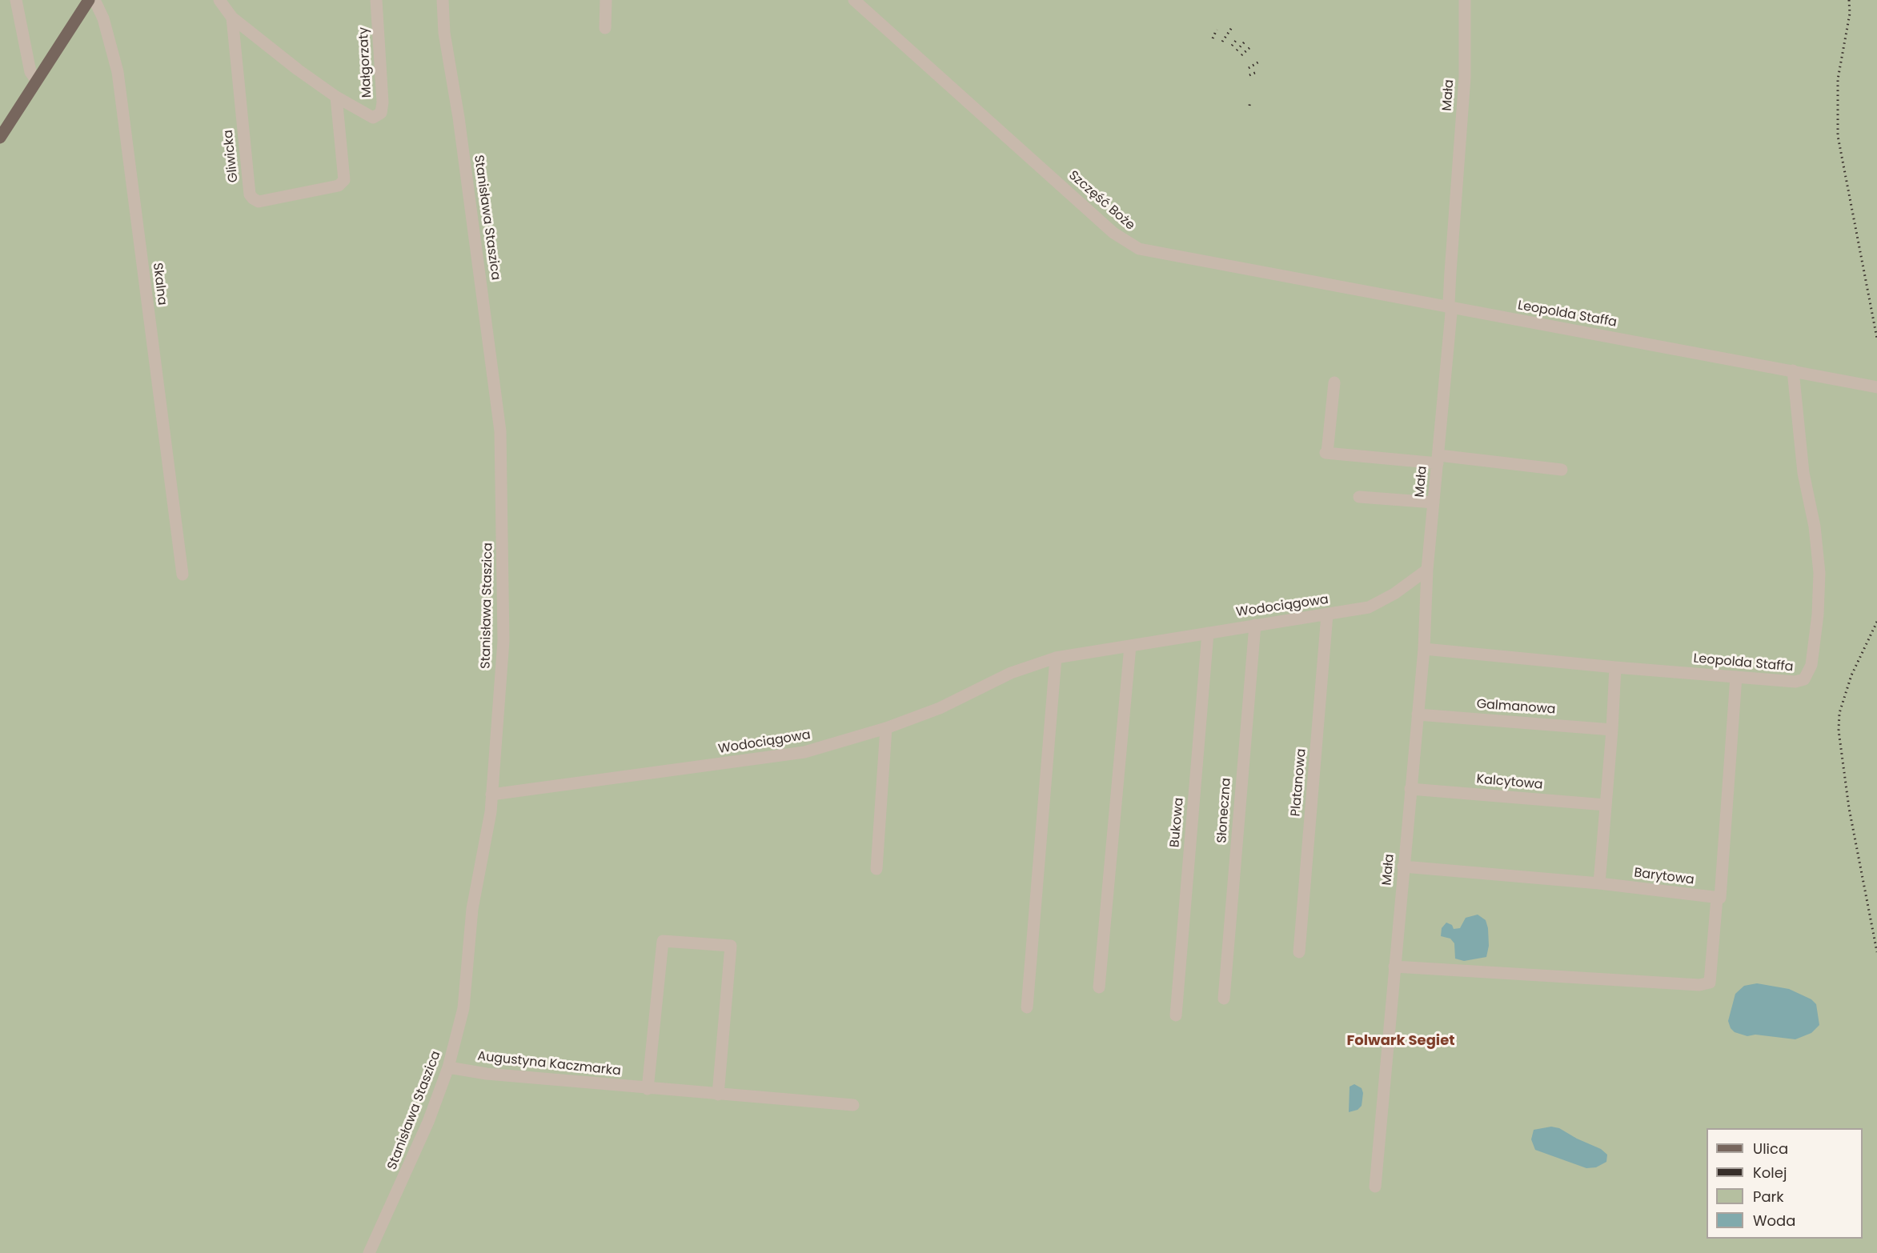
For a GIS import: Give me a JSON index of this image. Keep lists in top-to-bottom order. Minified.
{"streets":{"street":["Małgorzaty","Mała","Gliwicka","Szczęść Boże","Stanisława Staszica","Skalna","Leopolda Staffa","Wodociągowa","Galmanowa","Platanowa","Kalcytowa","Słoneczna","Bukowa","Barytowa","Augustyna Kaczmarka"]},"crossings":[["Małgorzaty","Gliwicka"],["Mała","Szczęść Boże"],["Mała","Leopolda Staffa"],["Mała","Wodociągowa"],["Mała","Galmanowa"],["Mała","Kalcytowa"],["Mała","Barytowa"],["Szczęść Boże","Leopolda Staffa"],["Stanisława Staszica","Wodociągowa"],["Stanisława Staszica","Augustyna Kaczmarka"],["Wodociągowa","Platanowa"],["Wodociągowa","Słoneczna"],["Wodociągowa","Bukowa"]],"districts":["Folwark Segiet"],"legend":["Ulica","Kolej","Park","Woda"]}
